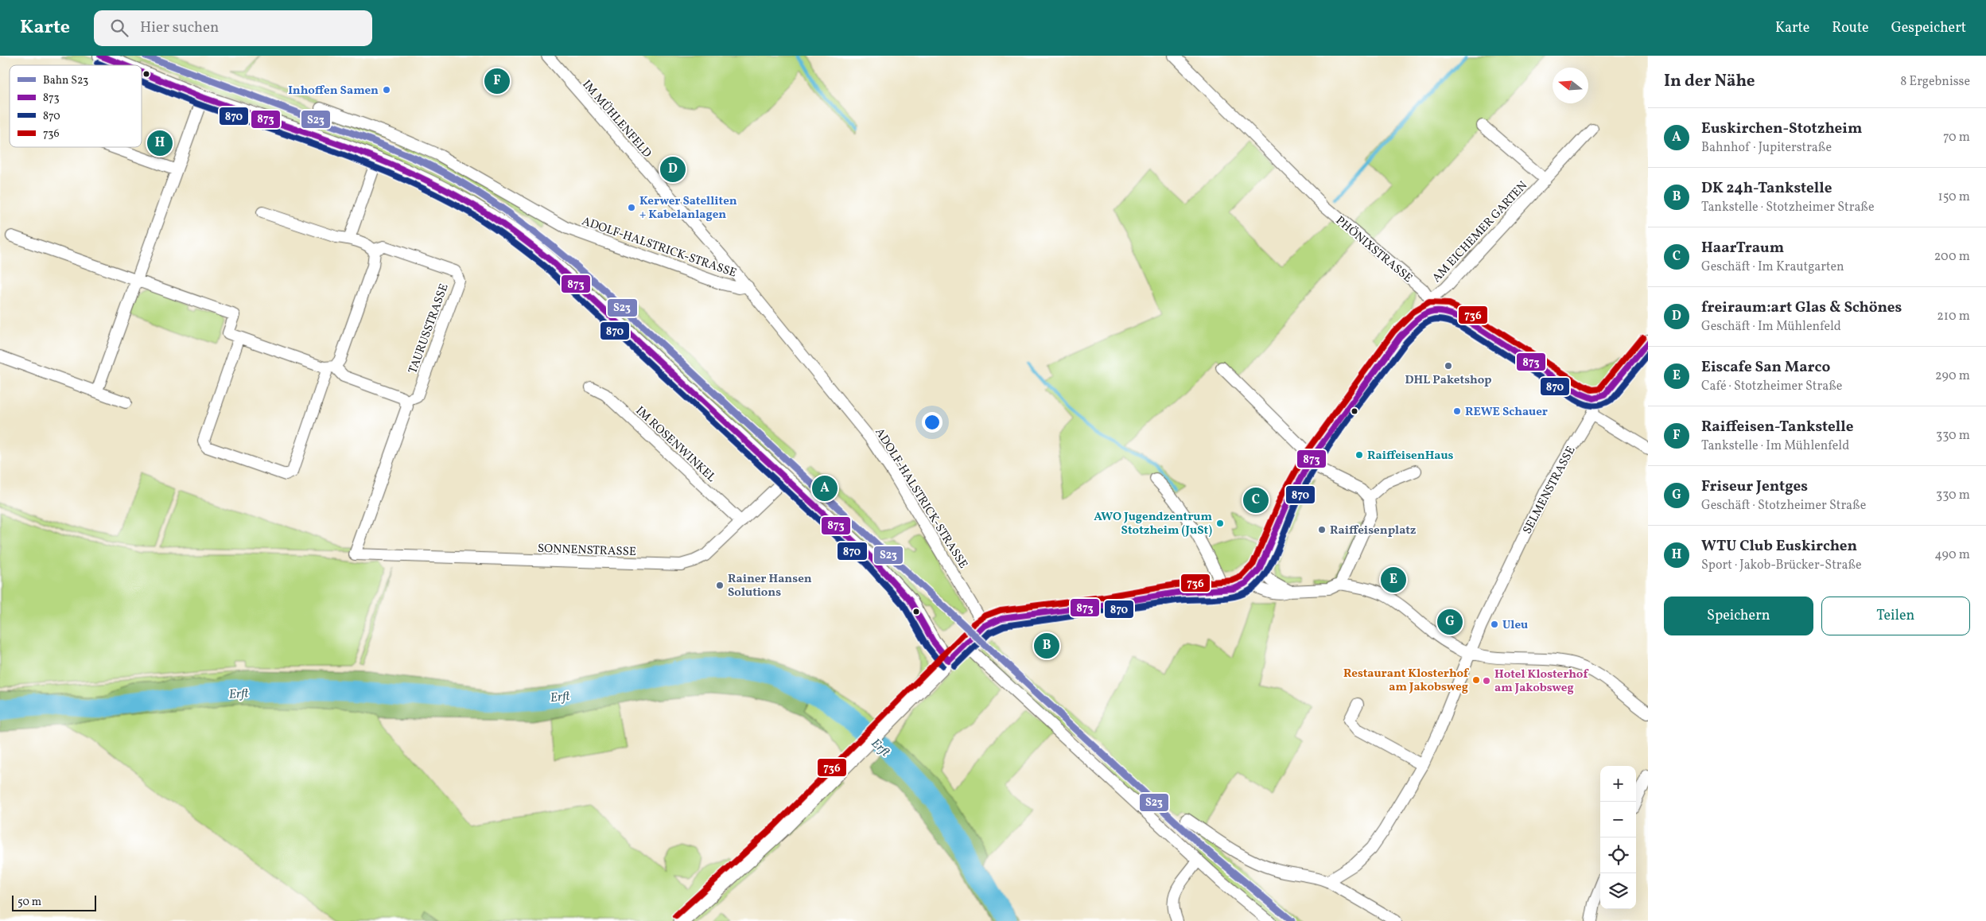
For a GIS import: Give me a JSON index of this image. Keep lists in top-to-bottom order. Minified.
{"streets":{"main road":["SELMENSTRASSE"],"street":["IM MÜHLENFELD","AM EICHEMER GARTEN","ADOLF-HALSTRICK-STRASSE","PHÖNIXSTRASSE","TAURUSSTRASSE","IM ROSENWINKEL","SONNENSTRASSE"]},"crossings":[["IM MÜHLENFELD","ADOLF-HALSTRICK-STRASSE"],["AM EICHEMER GARTEN","PHÖNIXSTRASSE"],["TAURUSSTRASSE","SONNENSTRASSE"],["IM ROSENWINKEL","SONNENSTRASSE"]],"water":["Erft"],"places":["Inhoffen Samen","Kerwer Satelliten + Kabelanlagen","DHL Paketshop","REWE Schauer","RaiffeisenHaus","AWO Jugendzentrum Stotzheim (JuSt)","Raiffeisenplatz","Rainer Hansen Solutions","Uleu","Restaurant Klosterhof am Jakobsweg","Hotel Klosterhof am Jakobsweg"],"lines":["rail line S23","transit line 873","transit line 870","transit line 736"],"legend":["Bahn S23","873","870","736"],"scale_bar":"50 m","north":"left","page":{"header":"Karte","search":"Hier suchen","nav":["Karte","Route","Gespeichert"],"heading":["In der Nähe","8 Ergebnisse"],"pins":["F","H","D","A","C","E","G","B"],"list":[{"mark":"A","name":"Euskirchen-Stotzheim","note":"Bahnhof · Jupiterstraße","value":"70 m"},{"mark":"B","name":"DK 24h-Tankstelle","note":"Tankstelle · Stotzheimer Straße","value":"150 m"},{"mark":"C","name":"HaarTraum","note":"Geschäft · Im Krautgarten","value":"200 m"},{"mark":"D","name":"freiraum:art Glas & Schönes","note":"Geschäft · Im Mühlenfeld","value":"210 m"},{"mark":"E","name":"Eiscafe San Marco","note":"Café · Stotzheimer Straße","value":"290 m"},{"mark":"F","name":"Raiffeisen-Tankstelle","note":"Tankstelle · Im Mühlenfeld","value":"330 m"},{"mark":"G","name":"Friseur Jentges","note":"Geschäft · Stotzheimer Straße","value":"330 m"},{"mark":"H","name":"WTU Club Euskirchen","note":"Sport · Jakob-Brücker-Straße","value":"490 m"}],"buttons":["Speichern","Teilen"],"map_buttons":["+","−"],"scale":"50 m"}}
